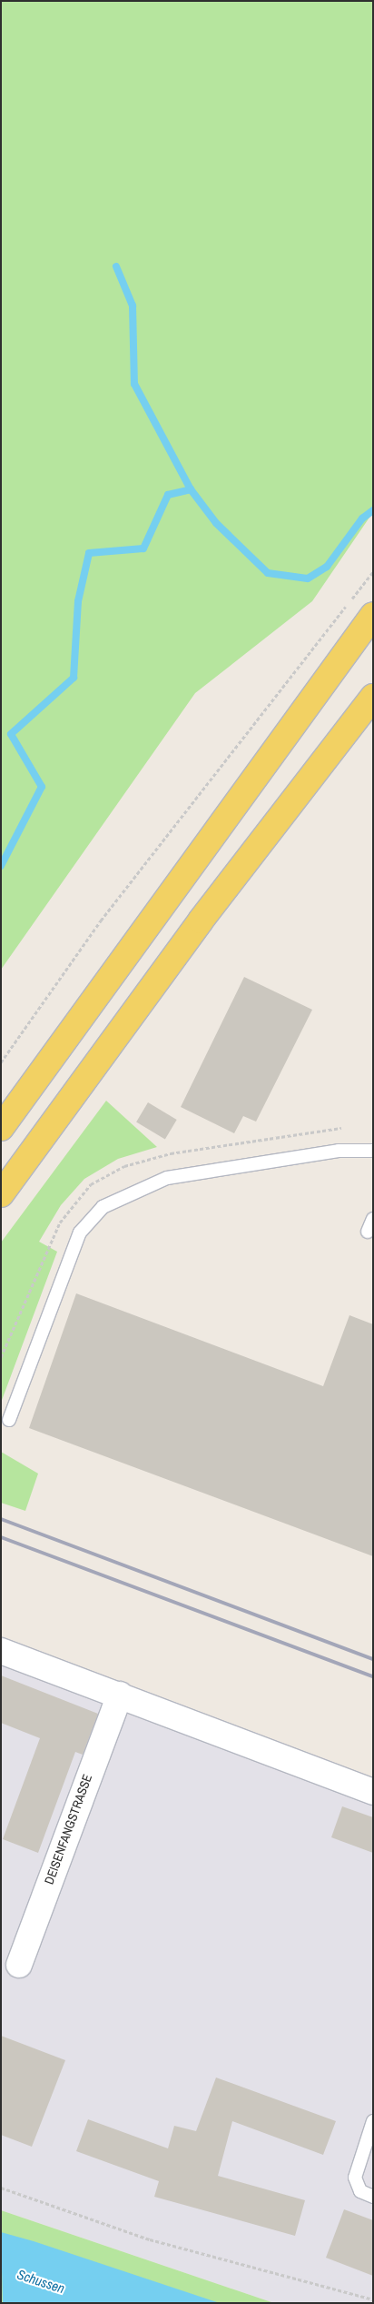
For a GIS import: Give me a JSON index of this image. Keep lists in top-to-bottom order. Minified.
{"streets":{"street":["DEISENFANGSTRASSE"]},"water":["Schussen"]}
